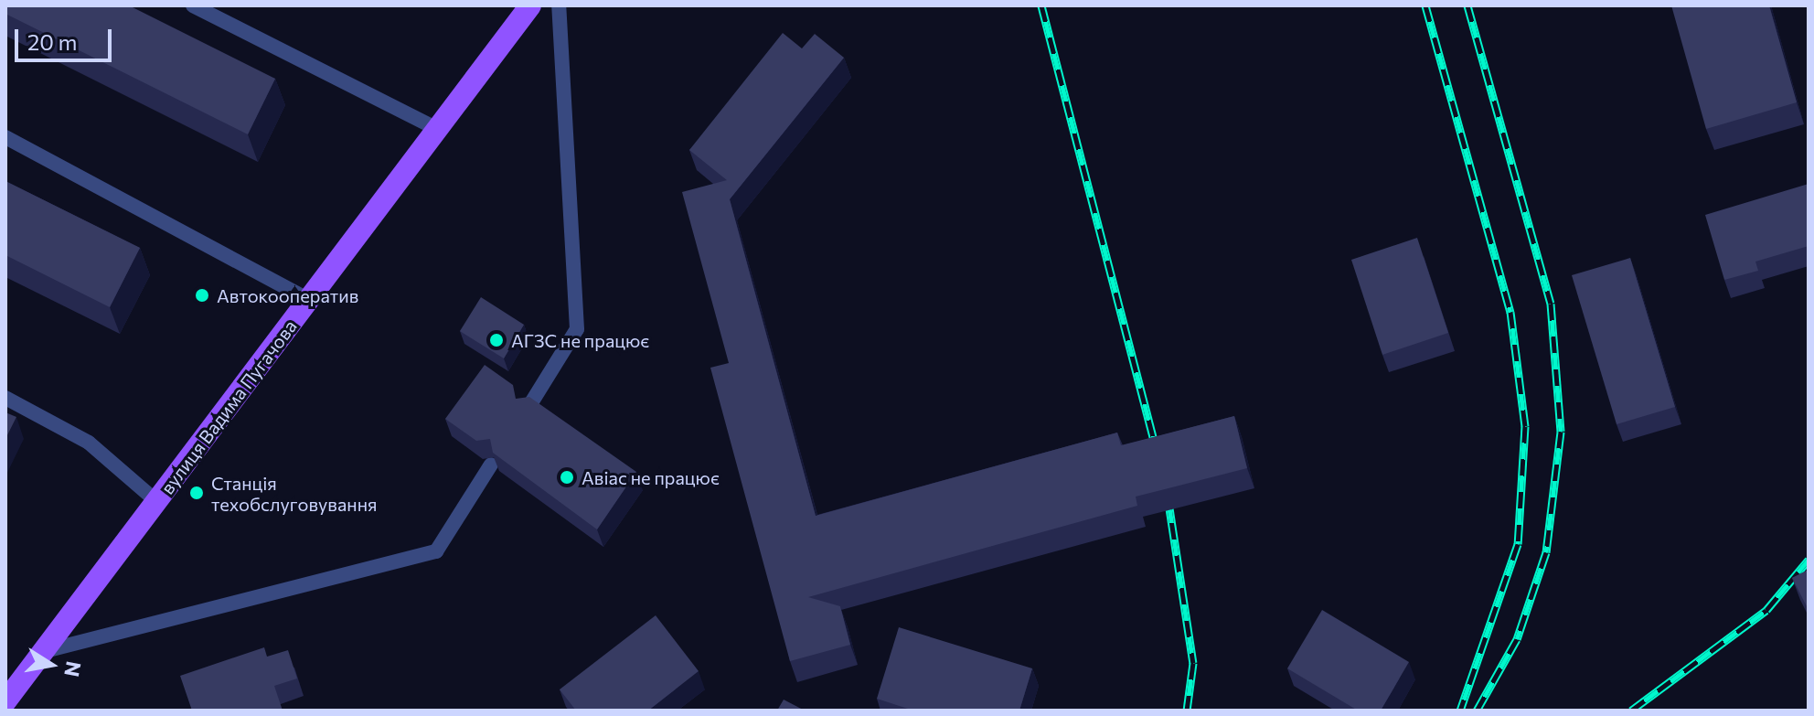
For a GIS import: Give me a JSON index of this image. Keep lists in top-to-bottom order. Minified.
{"streets":{"main road":["вулиця Вадима Пугачова"]},"places":["Автокооператив","АГЗС не працює","Авіас не працює","Станція техобслуговування"],"scale_bar":"20 m","north":"right"}
